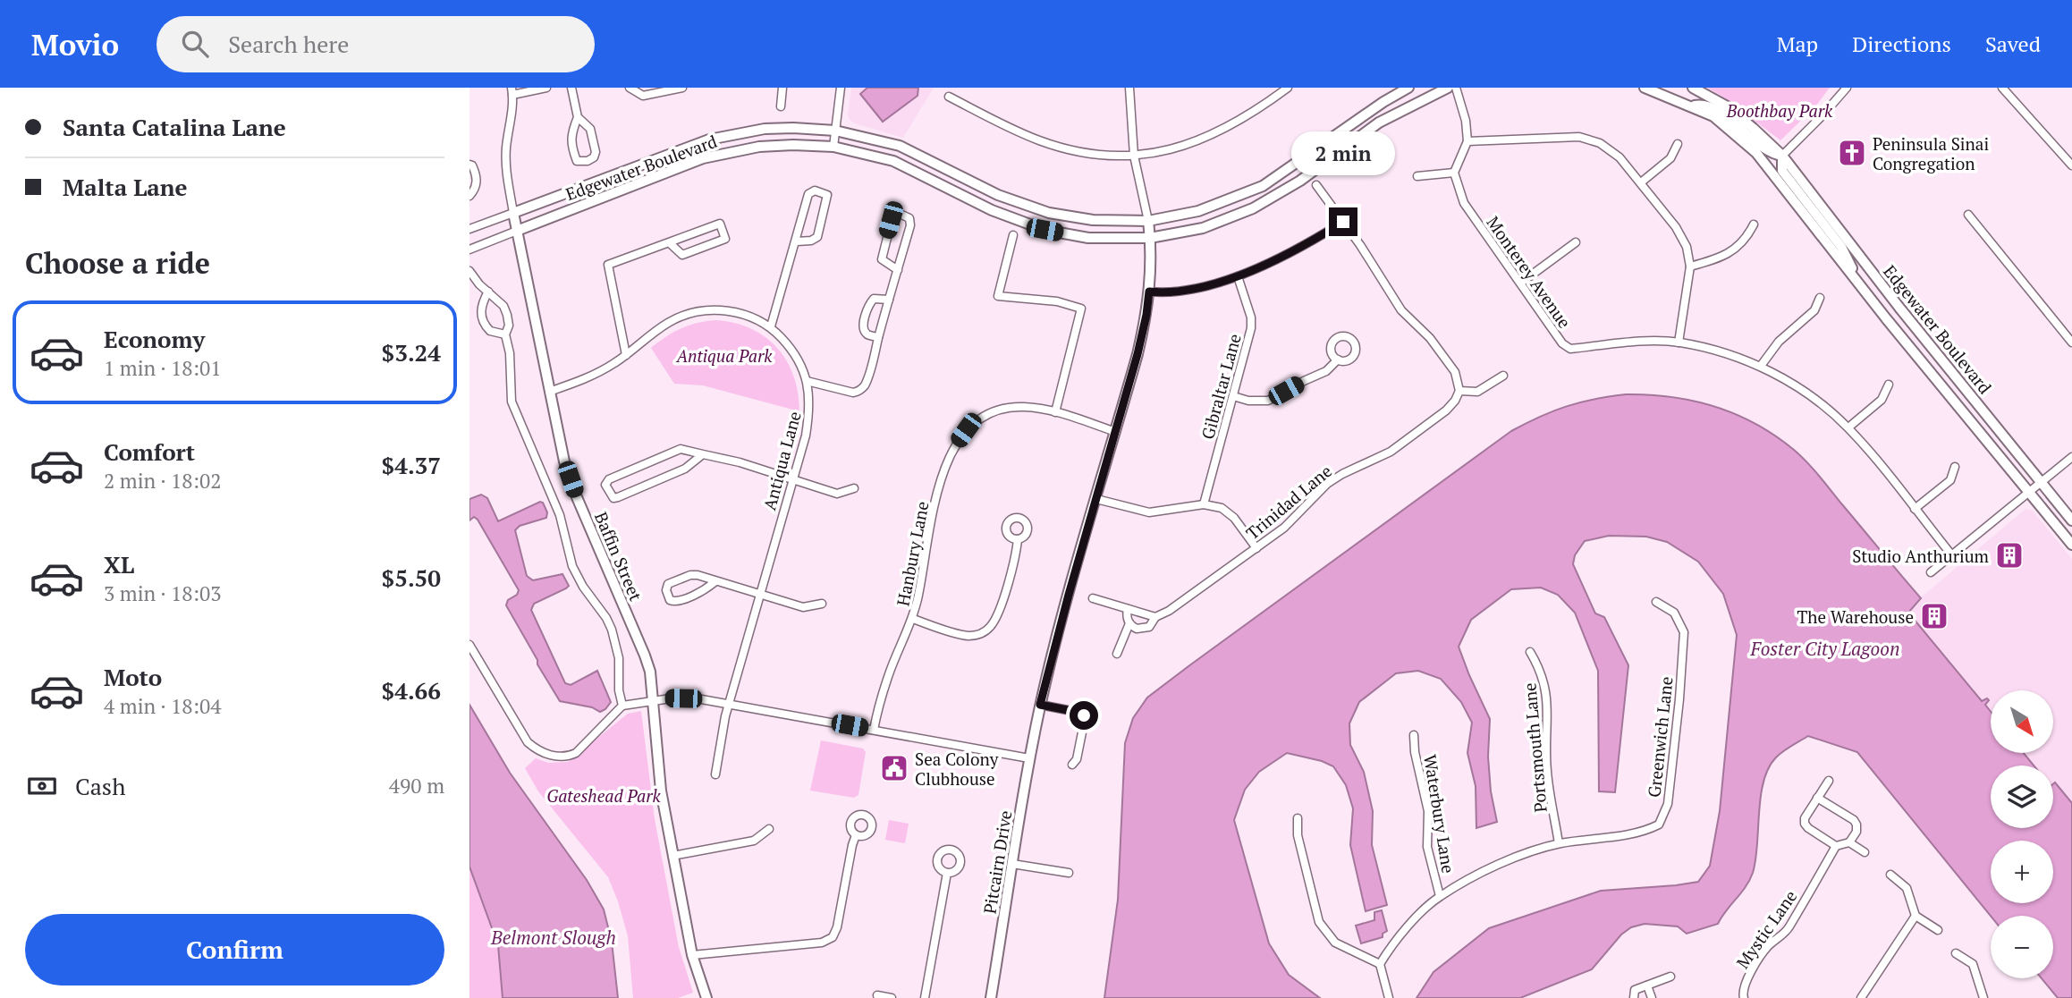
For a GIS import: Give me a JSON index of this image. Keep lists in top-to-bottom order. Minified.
{"streets":{"street":["Edgewater Boulevard","Monterey Avenue","Gibraltar Lane","Antiqua Lane","Trinidad Lane","Hanbury Lane","Baffin Street","Greenwich Lane","Portsmouth Lane","Waterbury Lane","Pitcairn Drive","Mystic Lane"]},"crossings":[["Edgewater Boulevard","Baffin Street"],["Edgewater Boulevard","Pitcairn Drive"],["Antiqua Lane","Baffin Street"],["Hanbury Lane","Pitcairn Drive"],["Greenwich Lane","Portsmouth Lane"],["Greenwich Lane","Waterbury Lane"]],"water":["Foster City Lagoon","Belmont Slough"],"parks":["Boothbay Park","Antiqua Park","Gateshead Park"],"places":{"church":["Peninsula Sinai Congregation"],"building":["Studio Anthurium","The Warehouse"],"public building":["Sea Colony Clubhouse"]},"north":"bottom right","page":{"header":"Movio","search":"Search here","nav":["Map","Directions","Saved"],"banner":["Santa Catalina Lane","Malta Lane"],"bubble":"2 min","heading":"Choose a ride","list":[{"name":"Economy","note":"1 min · 18:01","value":"$3.24"},{"name":"Comfort","note":"2 min · 18:02","value":"$4.37"},{"name":"XL","note":"3 min · 18:03","value":"$5.50"},{"name":"Moto","note":"4 min · 18:04","value":"$4.66"}],"map_buttons":["+","−"],"pay":["Cash","490 m"],"buttons":"Confirm"}}
